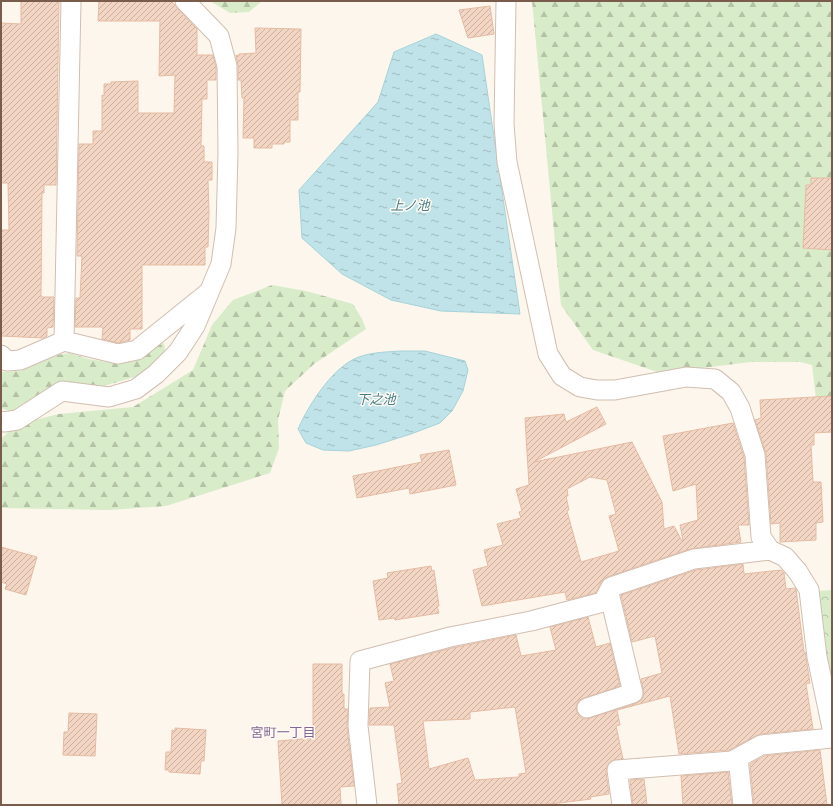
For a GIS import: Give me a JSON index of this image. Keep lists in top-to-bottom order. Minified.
{"districts":["宮町一丁目"],"water":["上ノ池","下之池"]}
